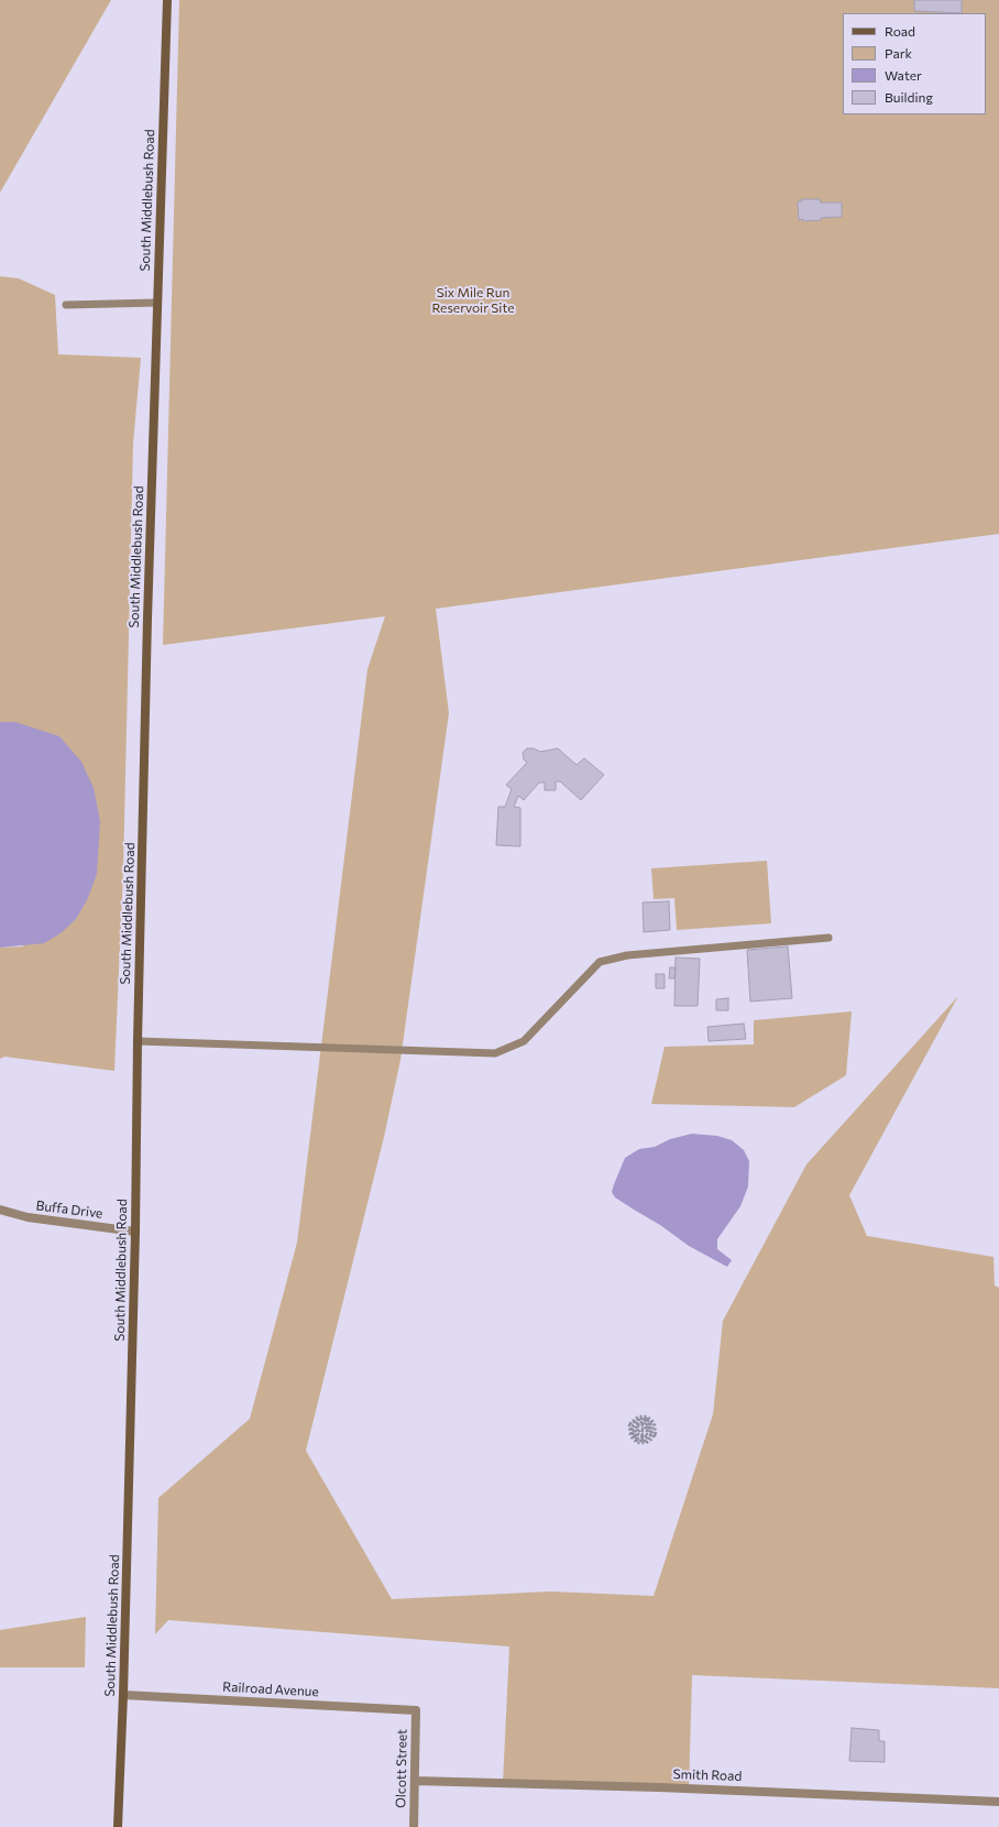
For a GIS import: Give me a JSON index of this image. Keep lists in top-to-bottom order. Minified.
{"streets":{"street":["South Middlebush Road","Buffa Drive","Railroad Avenue","Olcott Street","Smith Road"]},"crossings":[["South Middlebush Road","Buffa Drive"],["South Middlebush Road","Railroad Avenue"],["Railroad Avenue","Olcott Street"],["Olcott Street","Smith Road"]],"parks":["Six Mile Run Reservoir Site"],"legend":["Road","Park","Water","Building"]}
